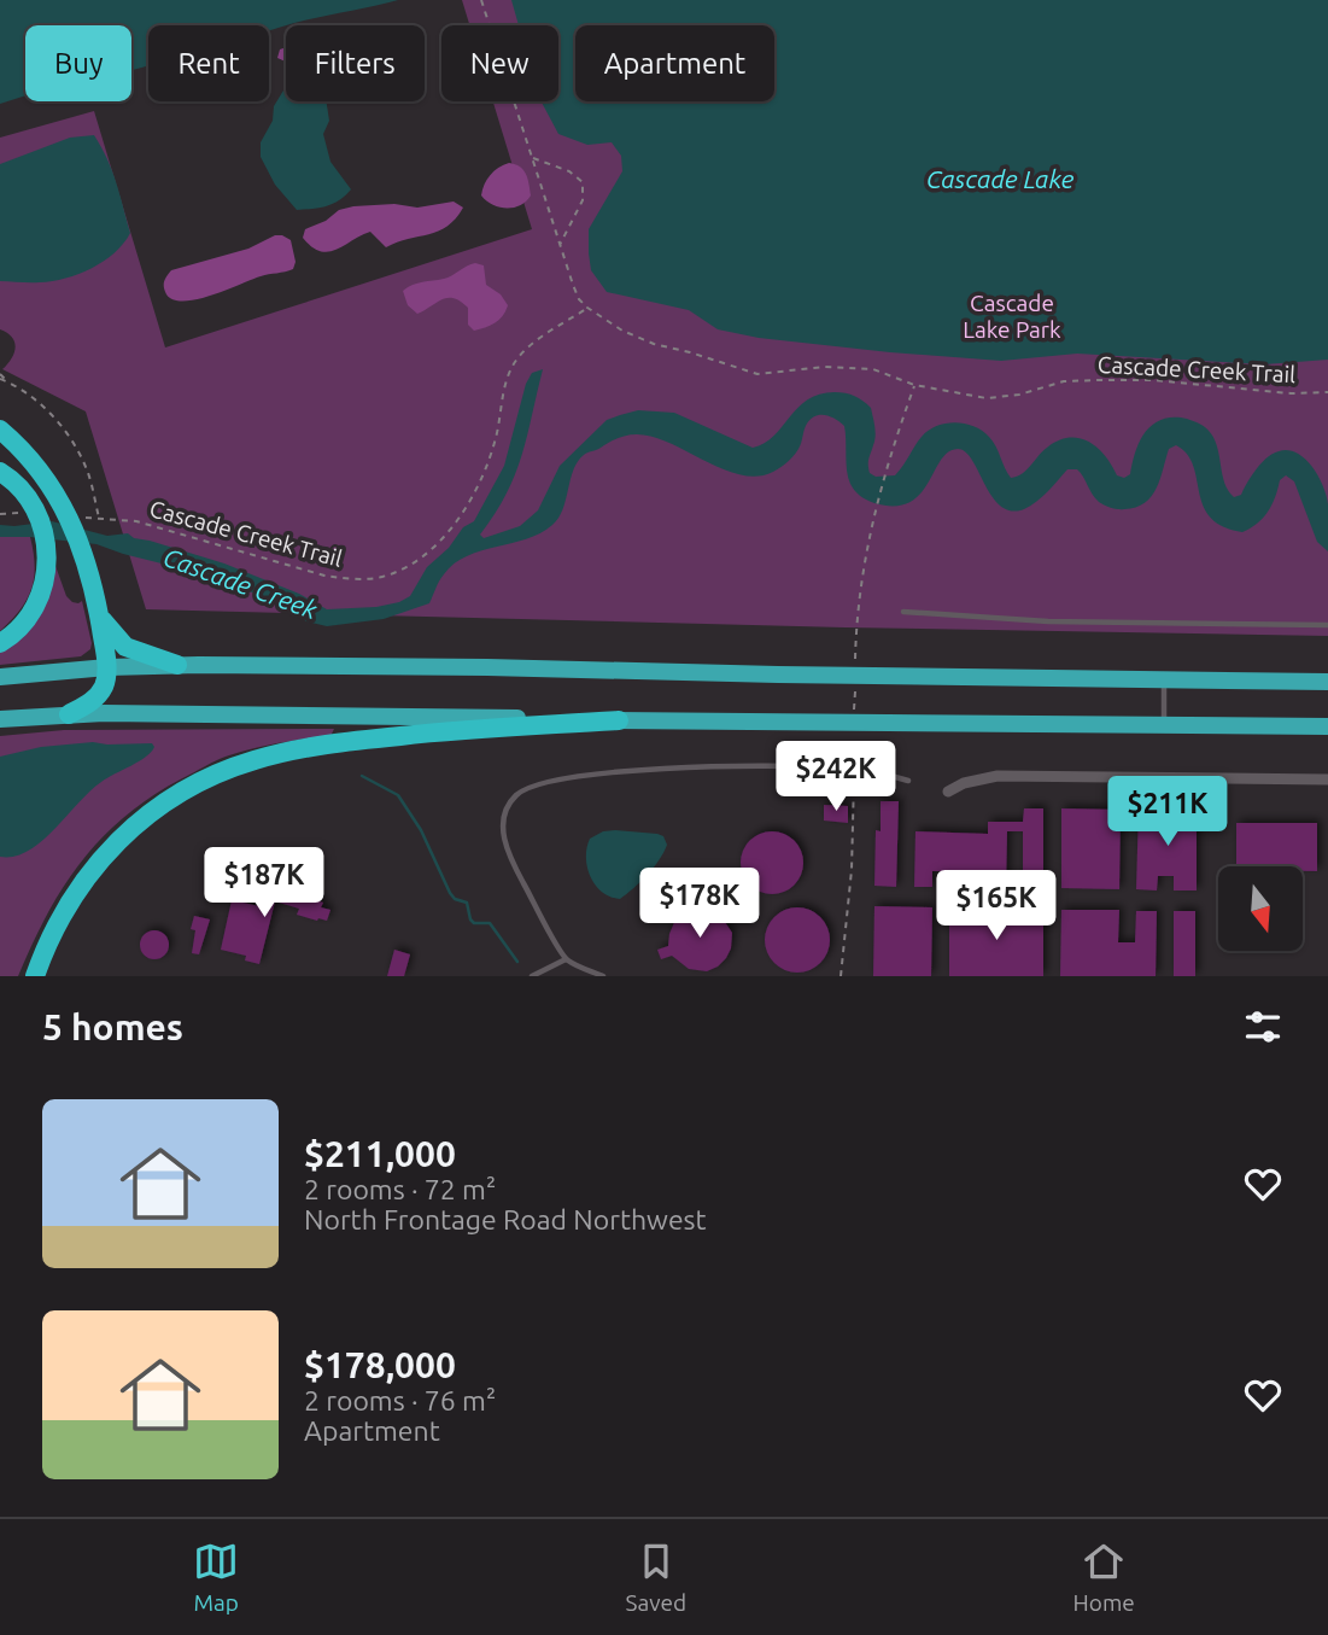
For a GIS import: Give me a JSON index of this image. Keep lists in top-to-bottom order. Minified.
{"streets":{"path":["Cascade Creek Trail"]},"water":["Cascade Lake","Cascade Creek"],"parks":["Cascade Lake Park"],"north":"bottom","page":{"chip":["Buy","Rent","Filters","New","Apartment"],"price":["$242K","$211K","$187K","$178K","$165K"],"heading":"5 homes","list":[{"name":"$211,000","note":"2 rooms · 72 m² · North Frontage Road Northwest"},{"name":"$178,000","note":"2 rooms · 76 m² · Apartment"}],"tabs":["Map","Saved","Home"]}}
